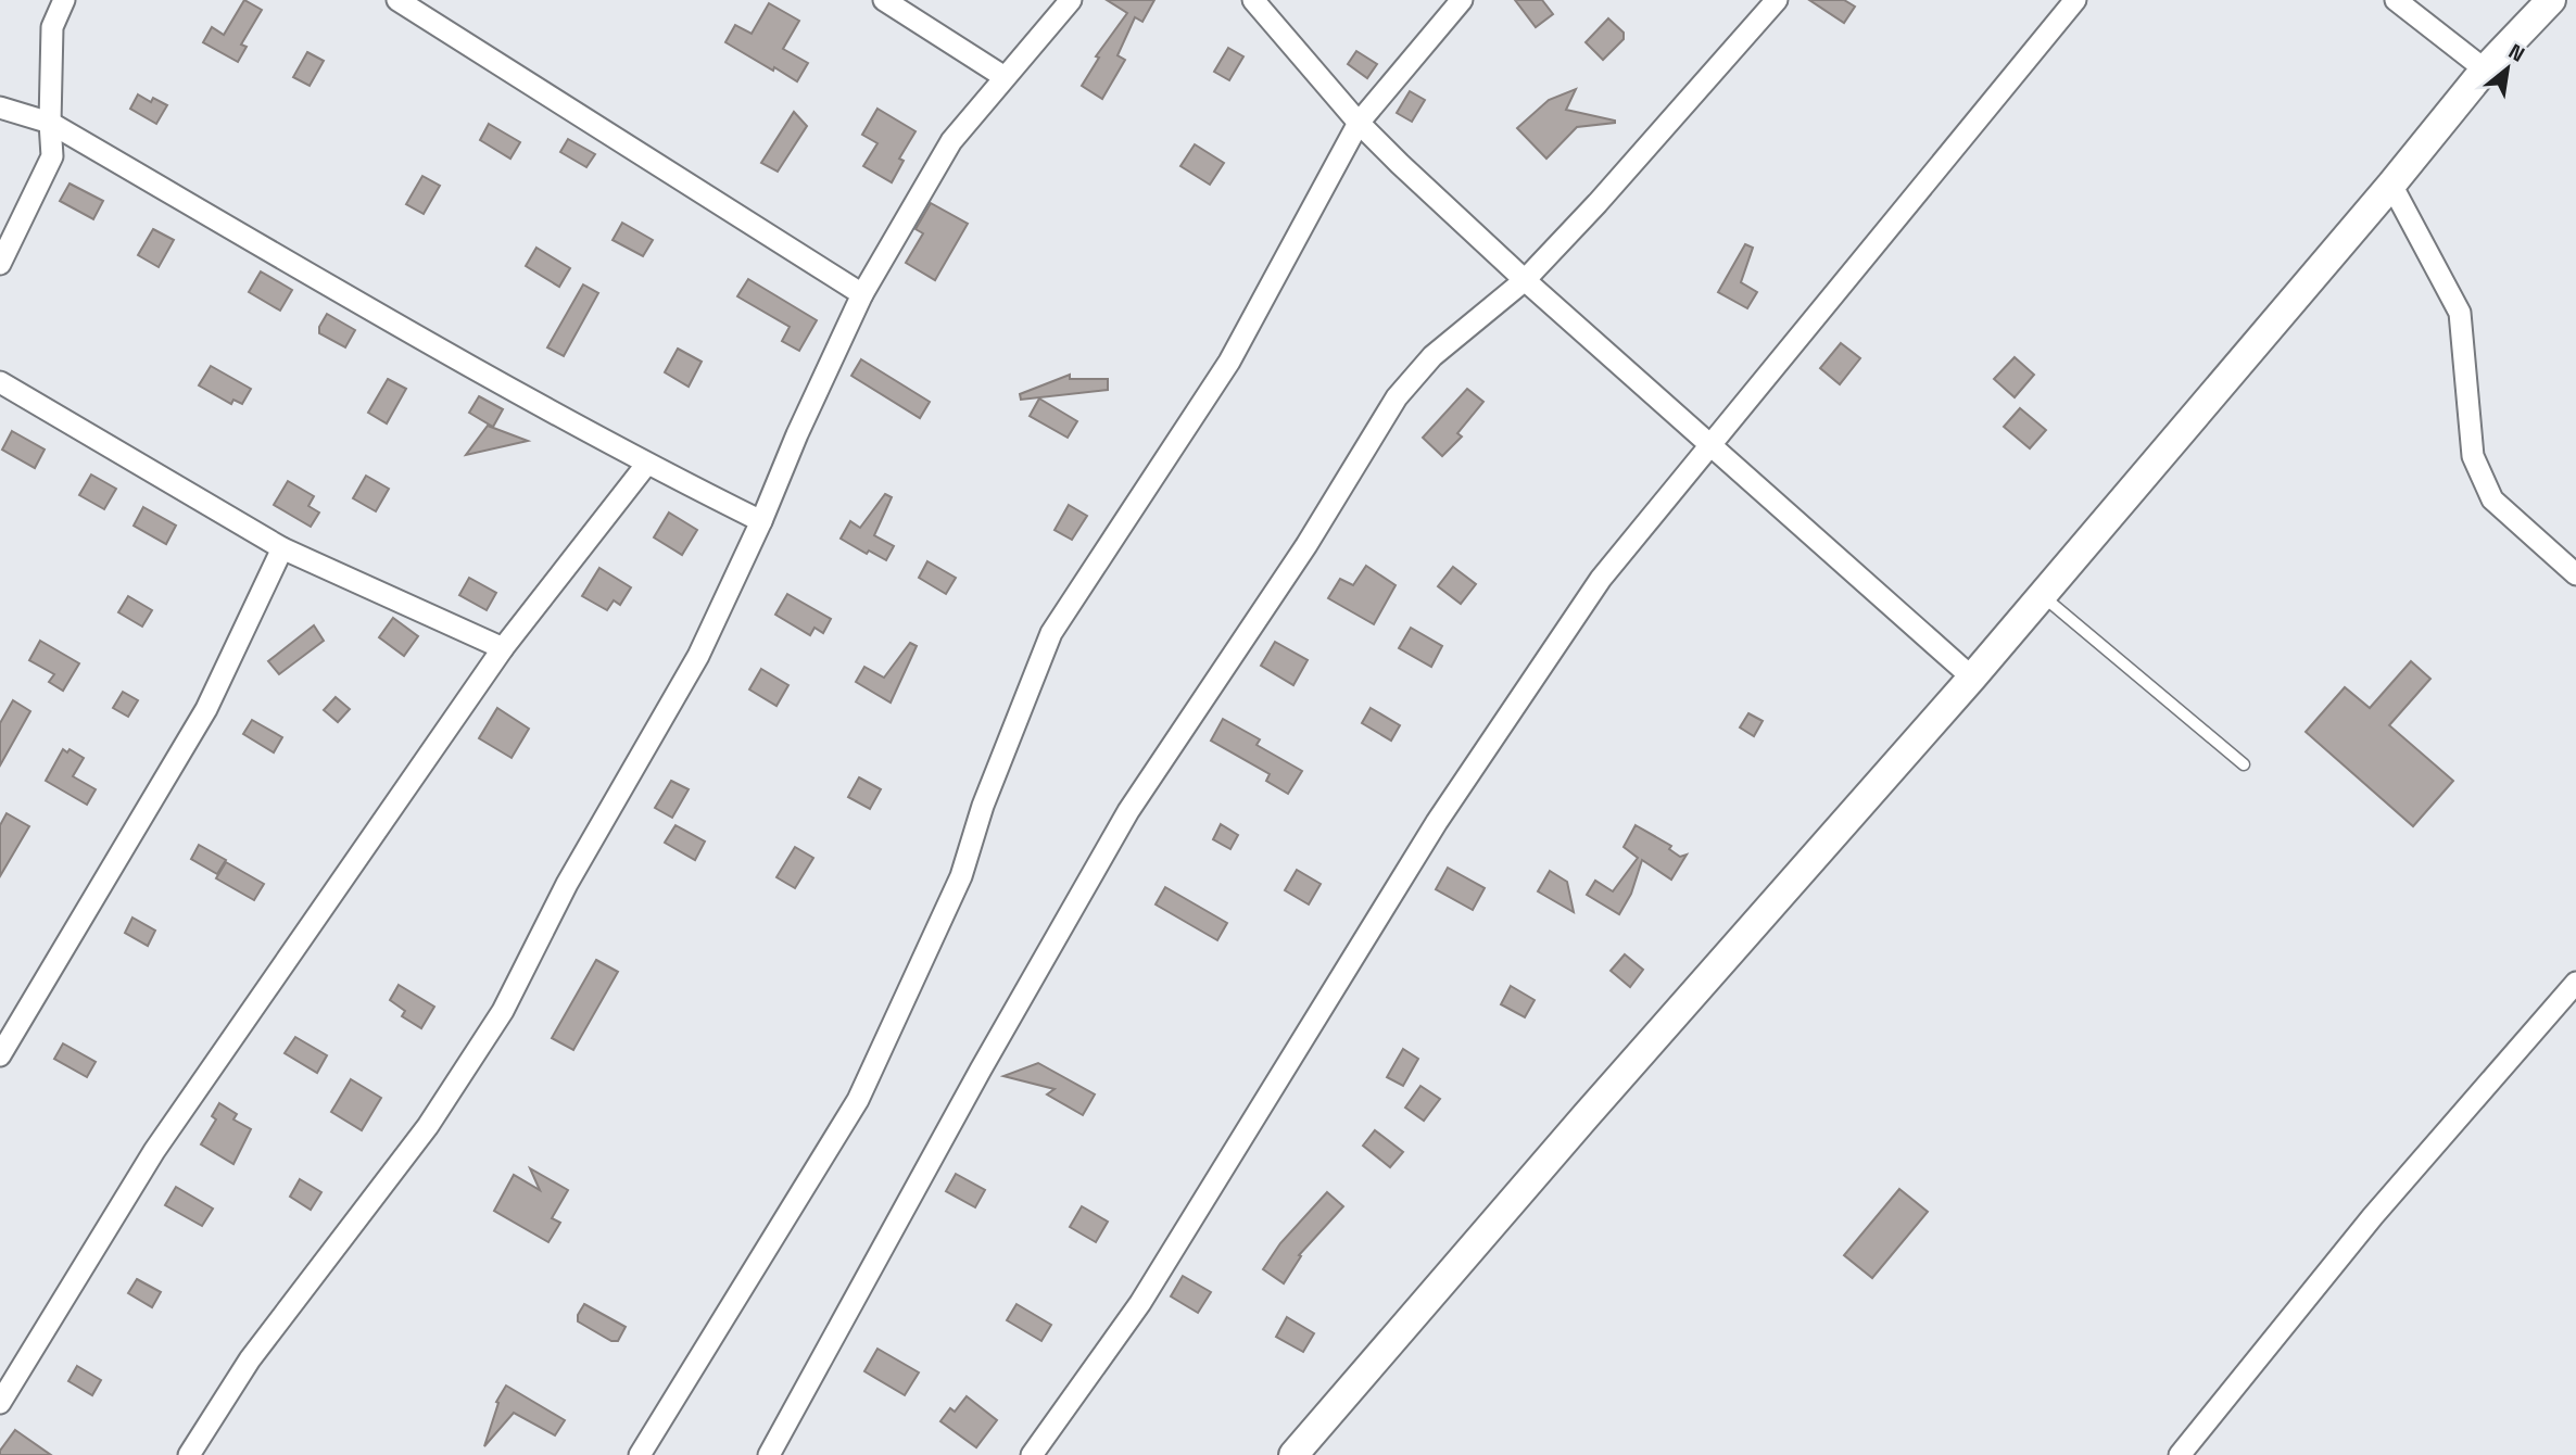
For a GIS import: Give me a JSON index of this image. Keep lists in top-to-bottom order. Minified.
{"north":"top right"}
